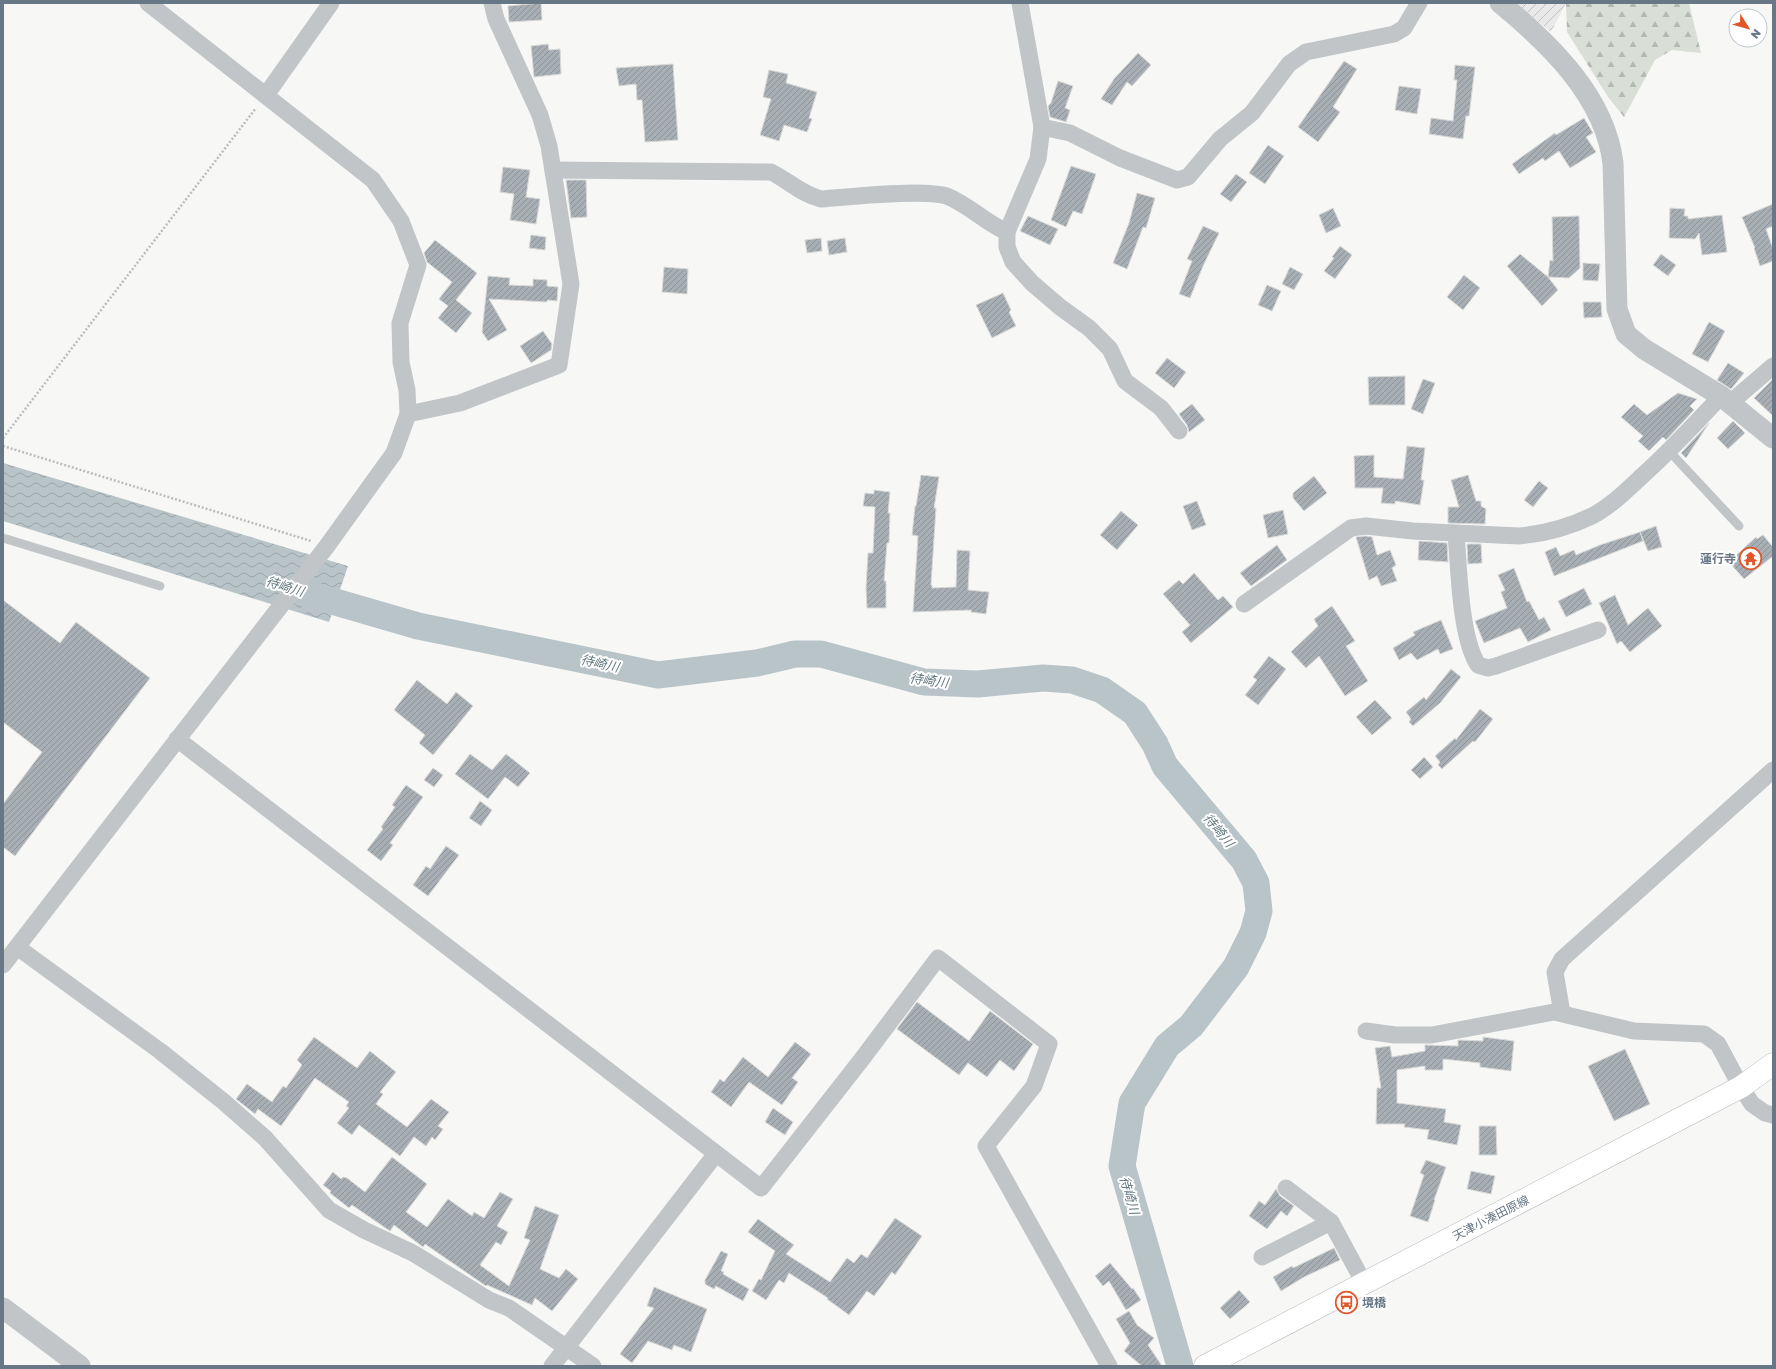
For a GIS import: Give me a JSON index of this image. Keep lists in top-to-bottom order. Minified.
{"streets":{"main road":["天津小湊田原線"]},"water":["待崎川"],"places":{"temple":["蓮行寺"],"bus stop":["境橋"]},"north":"bottom right"}
